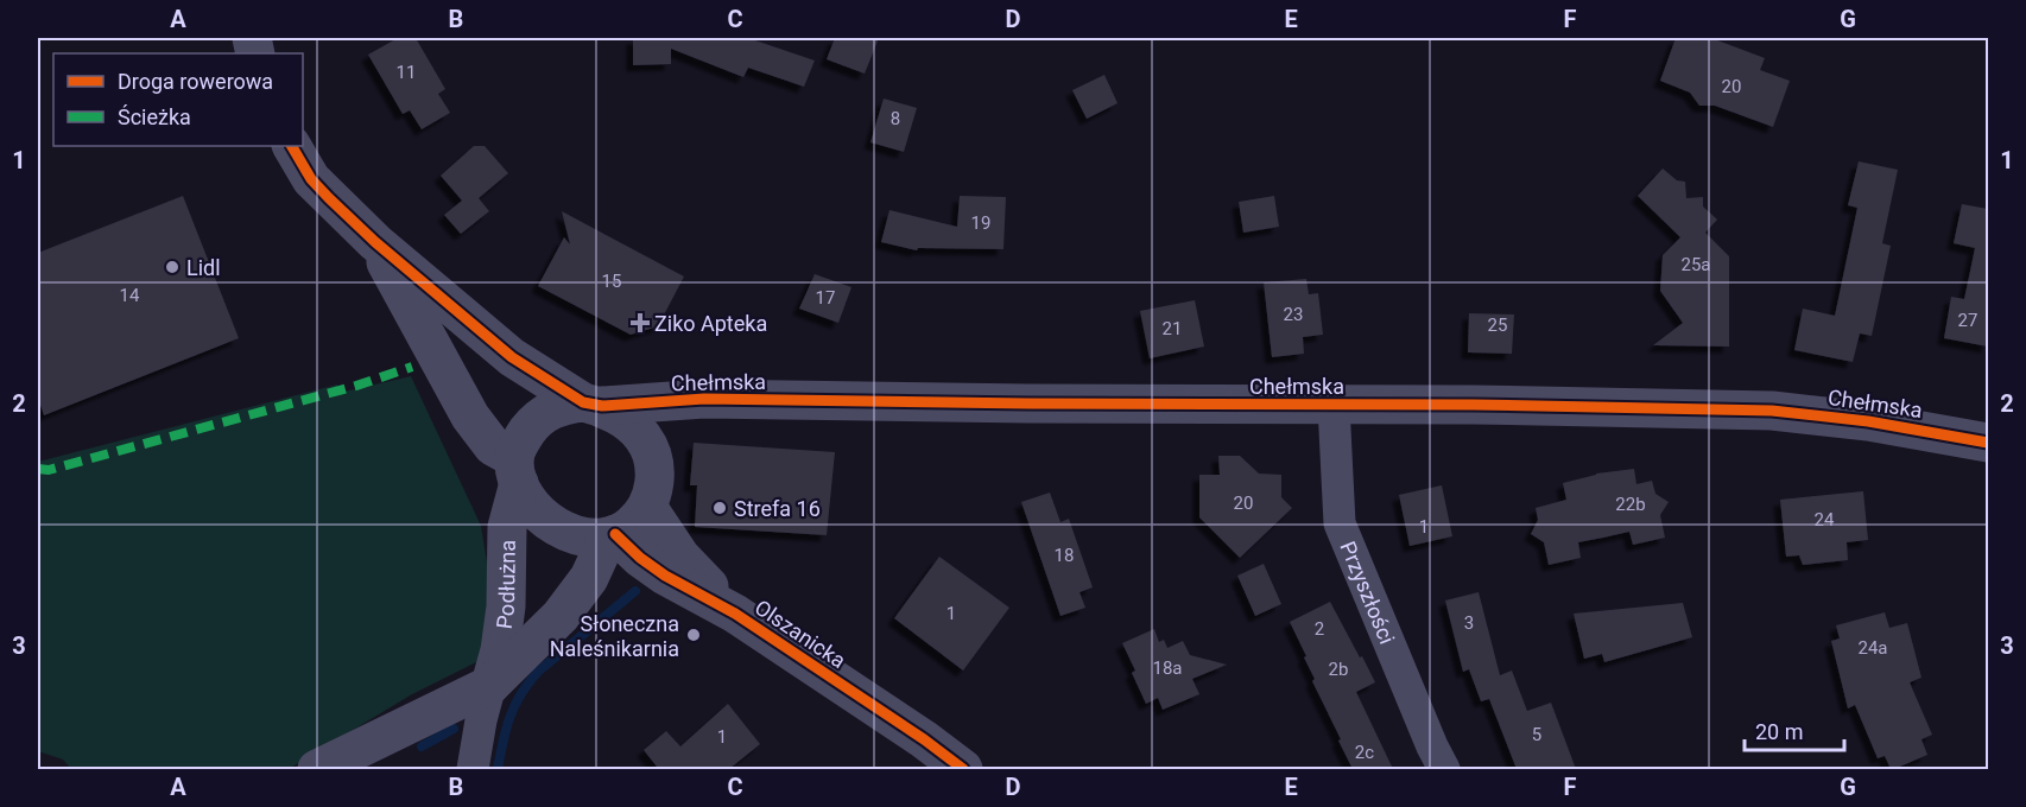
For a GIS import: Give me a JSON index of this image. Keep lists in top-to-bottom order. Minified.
{"streets":{"street":["Chełmska","Podłużna","Przyszłości","Olszanicka"]},"crossings":[["Chełmska","Podłużna"],["Chełmska","Przyszłości"],["Chełmska","Olszanicka"],["Podłużna","Olszanicka"]],"places":{"other":["Lidl","Strefa 16","Słoneczna Naleśnikarnia"],"health":["Ziko Apteka"]},"house_numbers":["11","20","8","19","25a","15","14","17","23","27","25","21","20","22b","24","1","18","1","3","2","24a","18a","2b","5","1","2c"],"legend":["Droga rowerowa","Ścieżka"],"scale_bar":"20 m","grid":{"columns":["A","B","C","D","E","F","G"],"rows":["1","2","3"]}}
